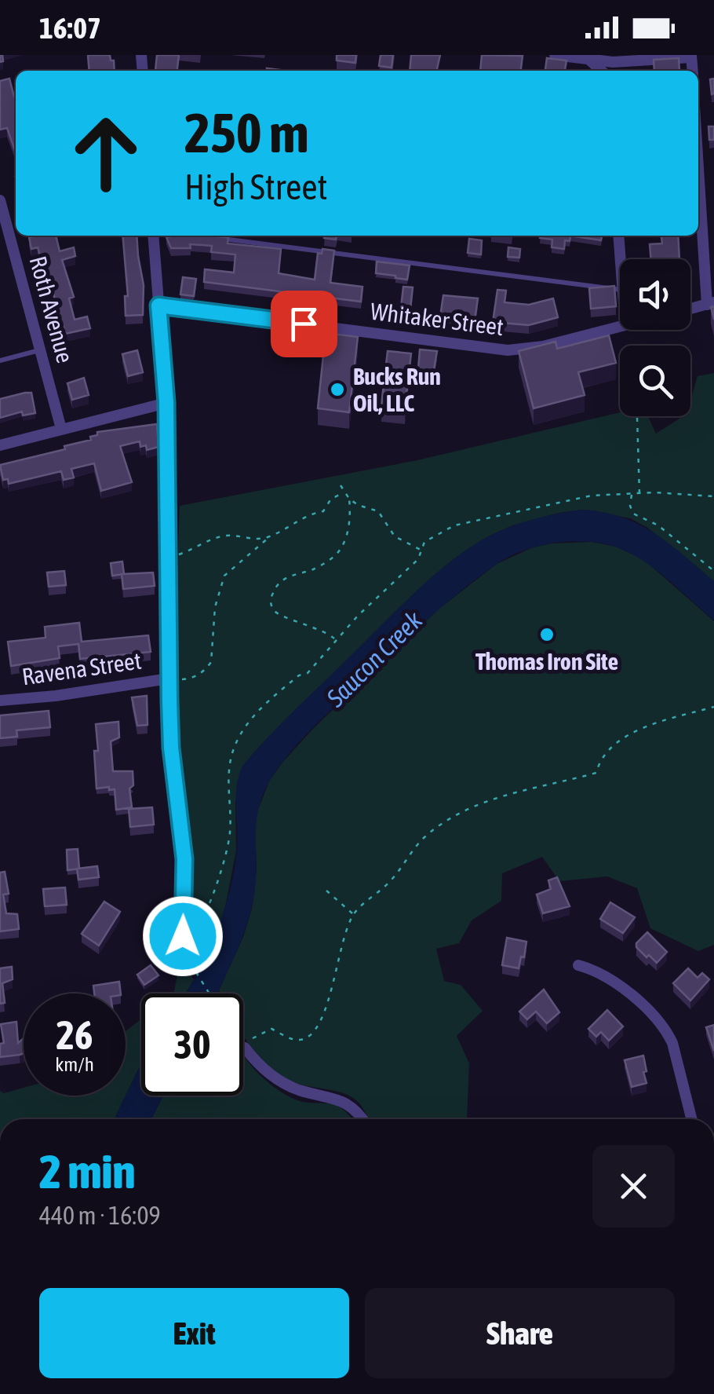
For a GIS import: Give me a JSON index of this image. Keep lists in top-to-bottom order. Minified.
{"streets":{"street":["Roth Avenue","Whitaker Street","Ravena Street"]},"water":["Saucon Creek"],"places":["Bucks Run Oil, LLC","Thomas Iron Site"],"page":{"status":"16:07","turn":["250 m","High Street"],"speed":"26 km/h","limit":"30","heading":["2 min","440 m · 16:09"],"buttons":["Exit","Share"]}}
